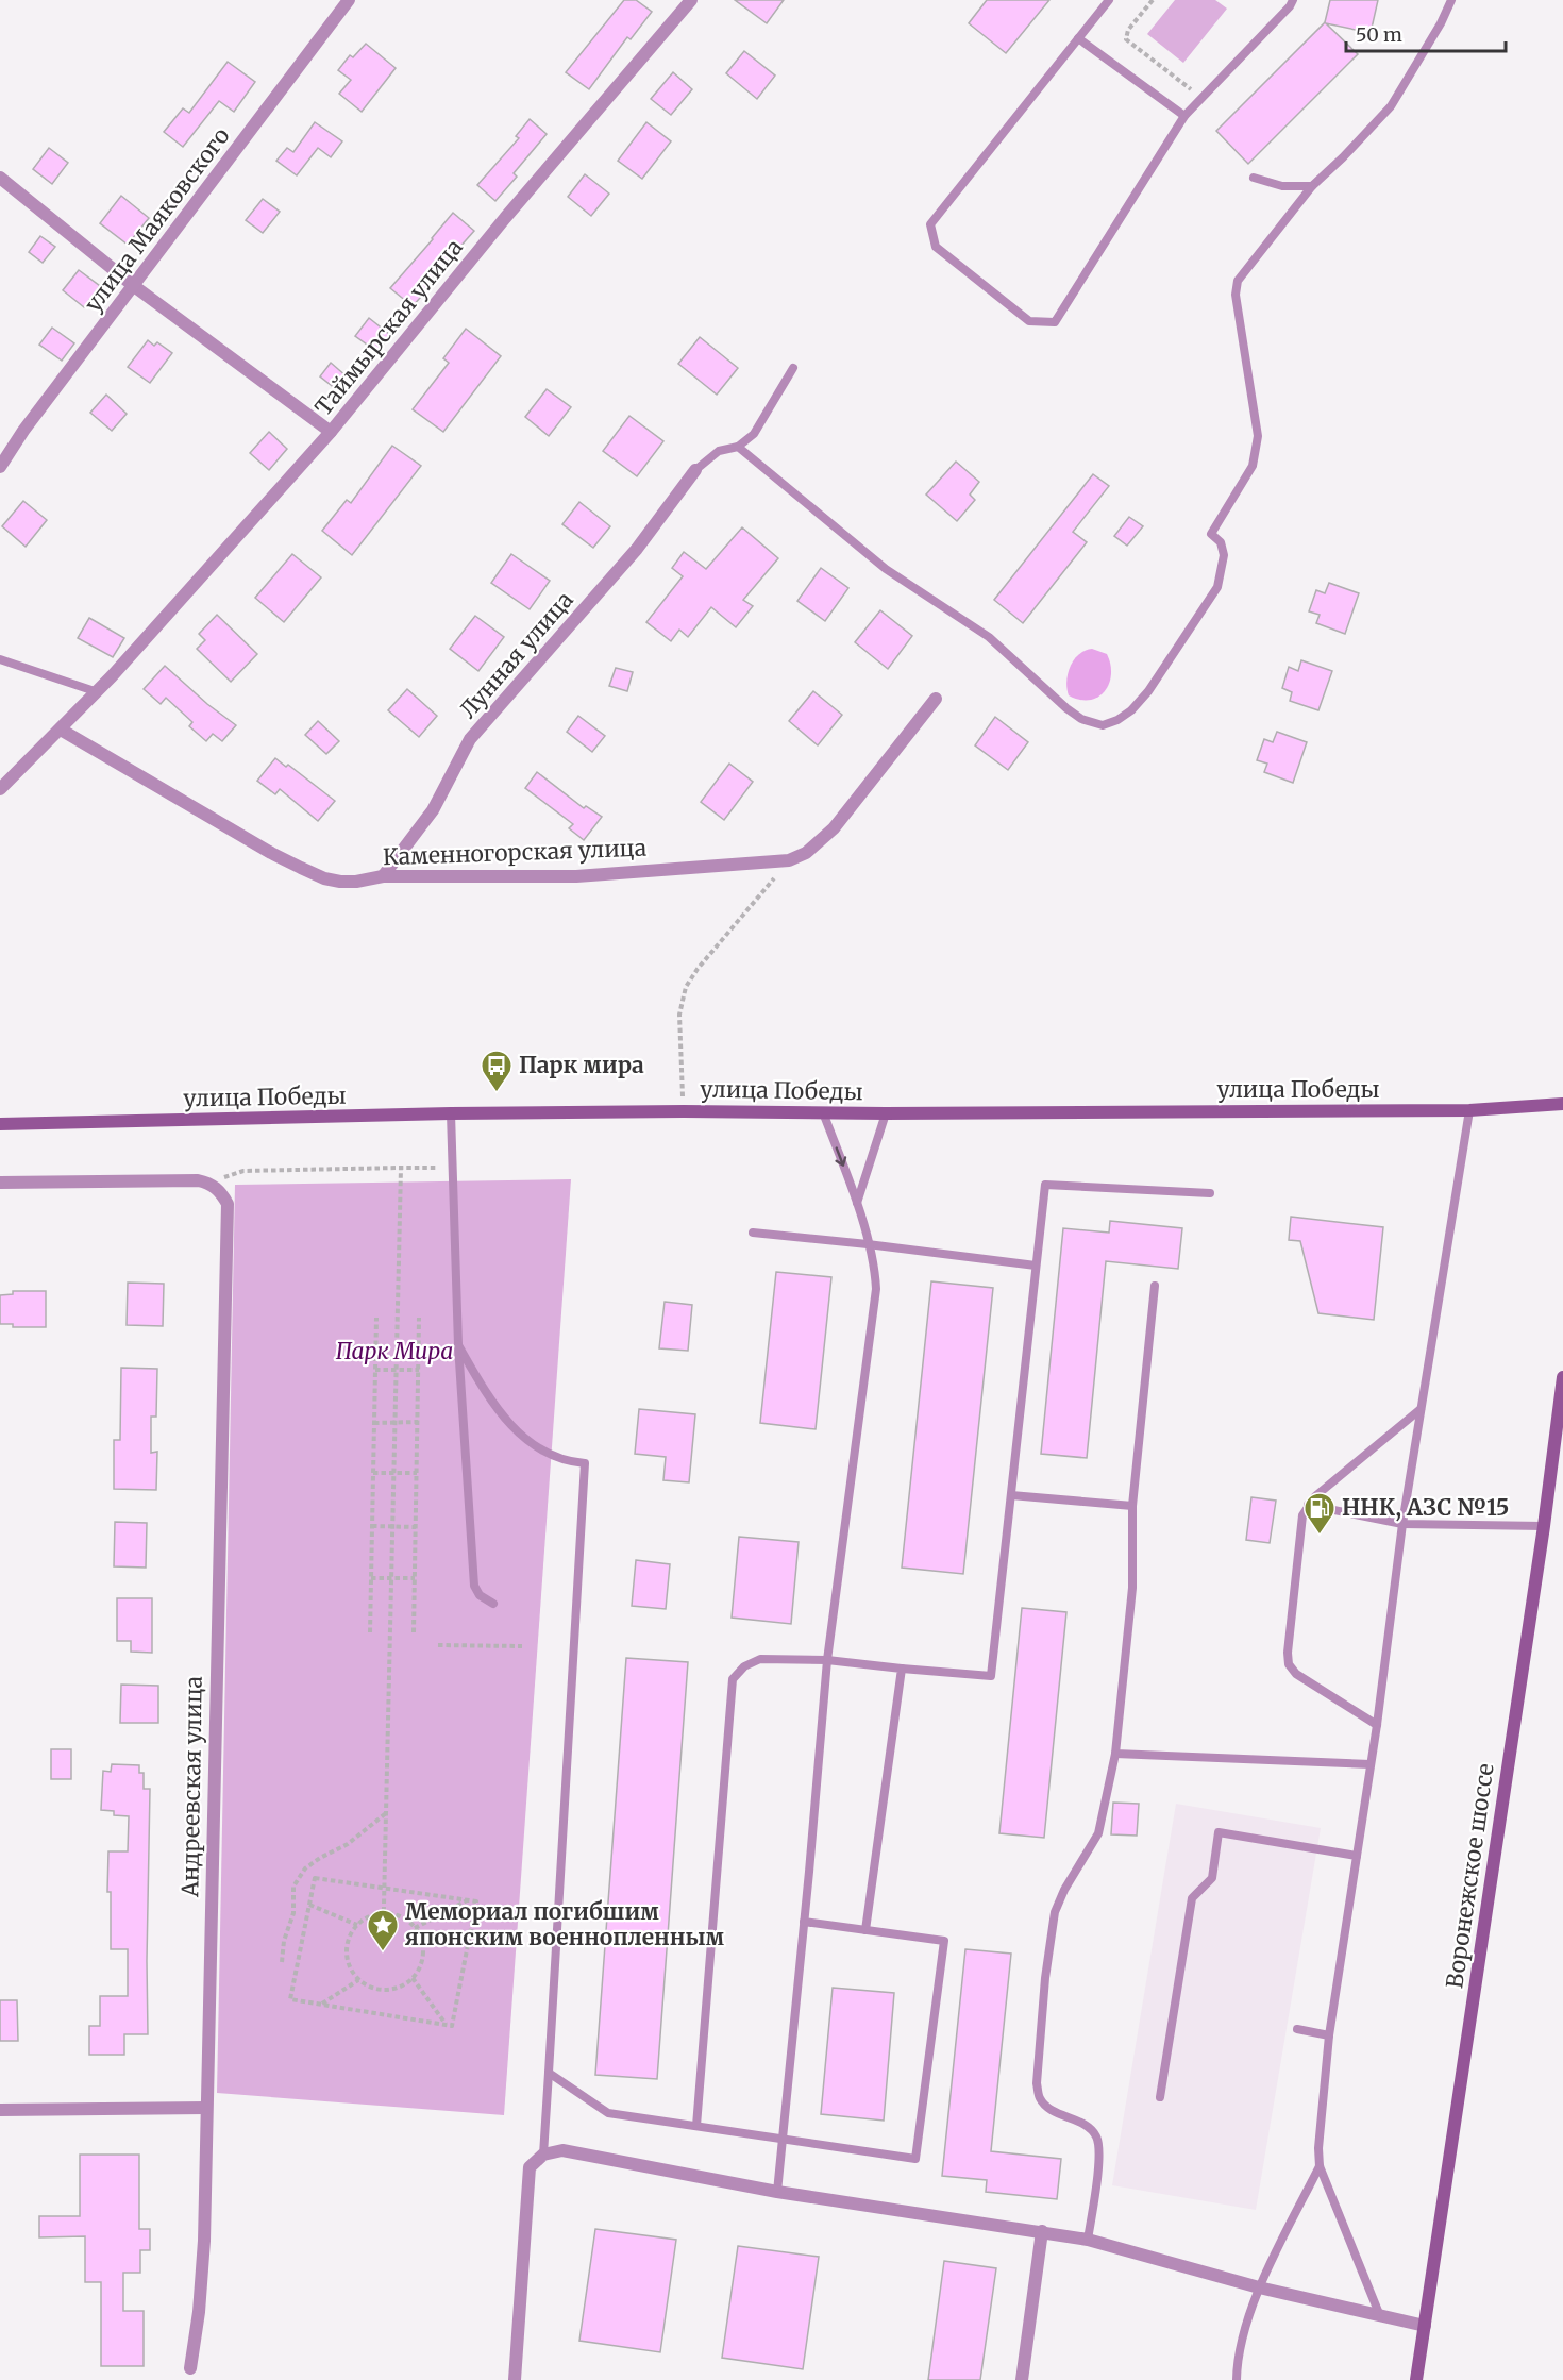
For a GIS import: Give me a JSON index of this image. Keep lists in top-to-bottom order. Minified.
{"streets":{"street":["улица Маяковского","Таймырская улица","Лунная улица","Каменногорская улица","улица Победы","Андреевская улица","Воронежское шоссе"]},"crossings":[["Таймырская улица","Каменногорская улица"],["Лунная улица","Каменногорская улица"]],"parks":["Парк Мира"],"places":{"bus stop":["Парк мира"],"fuel station":["ННК, АЗС №15"],"place":["Мемориал погибшим японским военнопленным"]},"scale_bar":"50 m"}
